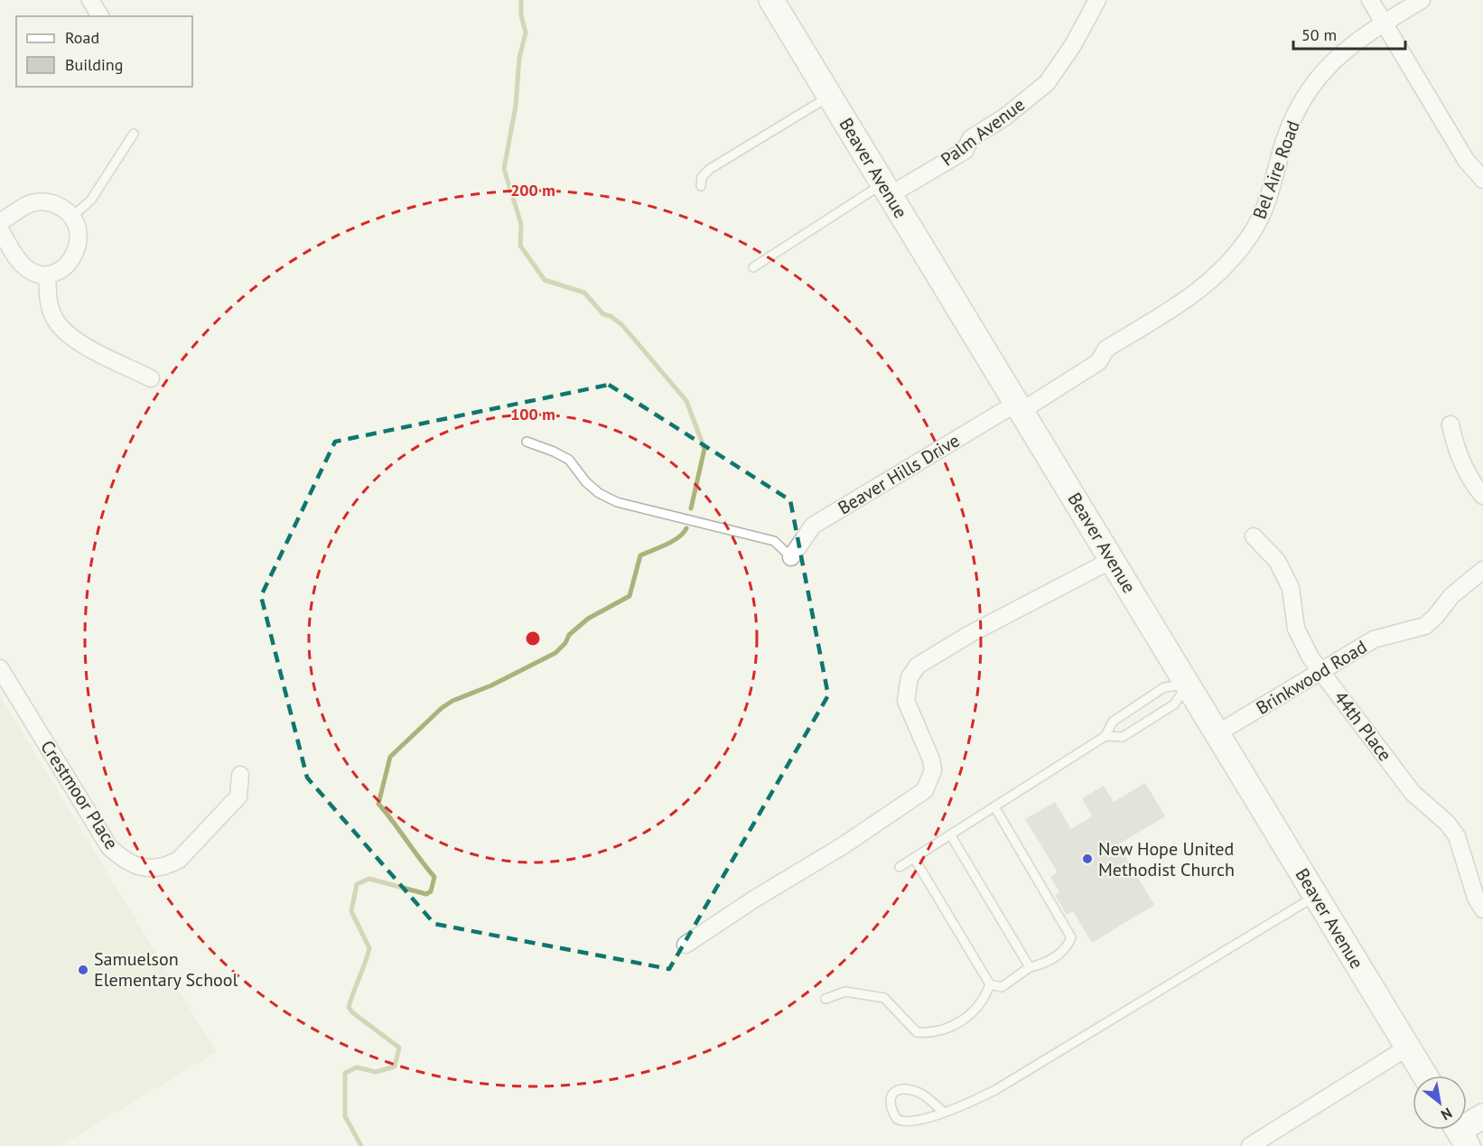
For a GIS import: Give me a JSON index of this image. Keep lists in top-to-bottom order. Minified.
{"streets":{"main road":["Beaver Avenue"],"street":["Palm Avenue","Bel Aire Road","Beaver Hills Drive","Brinkwood Road","44th Place","Crestmoor Place"]},"crossings":[["Palm Avenue","Beaver Avenue"],["Beaver Avenue","Bel Aire Road"],["Beaver Avenue","Beaver Hills Drive"],["Beaver Avenue","Brinkwood Road"],["Bel Aire Road","Beaver Hills Drive"],["Brinkwood Road","44th Place"]],"places":["New Hope United Methodist Church","Samuelson Elementary School"],"legend":["Road","Building"],"scale_bar":"50 m","north":"bottom right","rings":["200 m","100 m"]}
